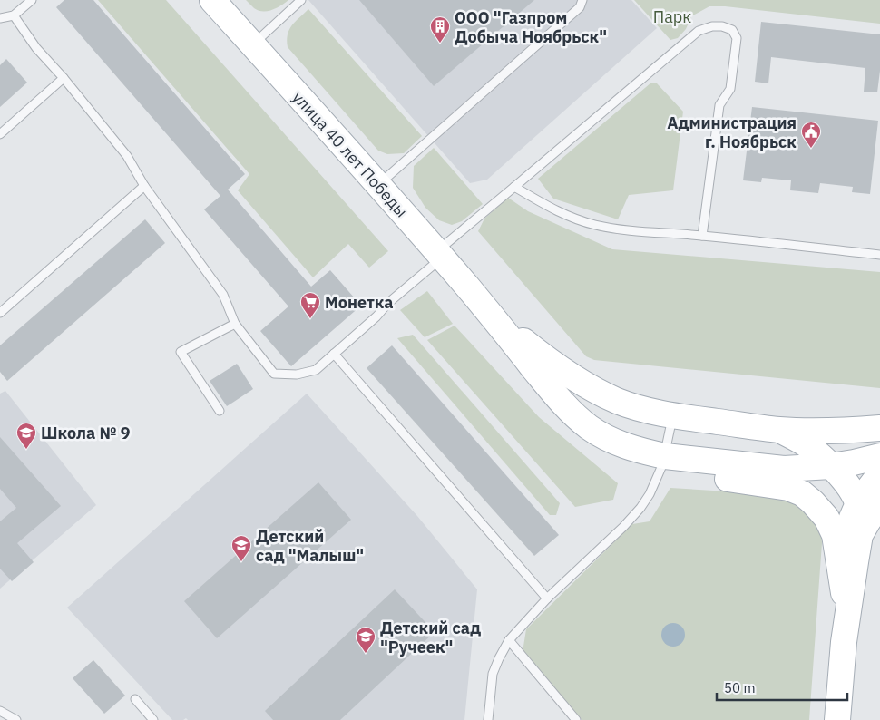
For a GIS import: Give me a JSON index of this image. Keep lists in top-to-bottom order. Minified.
{"streets":{"main road":["улица 40 лет Победы"]},"parks":["Парк"],"places":{"building":["ООО \"Газпром Добыча Ноябрьск\""],"public building":["Администрация г. Ноябрьск"],"supermarket":["Монетка"],"school or university":["Школа № 9","Детский сад \"Малыш\"","Детский сад \"Ручеек\""]},"scale_bar":"50 m"}
